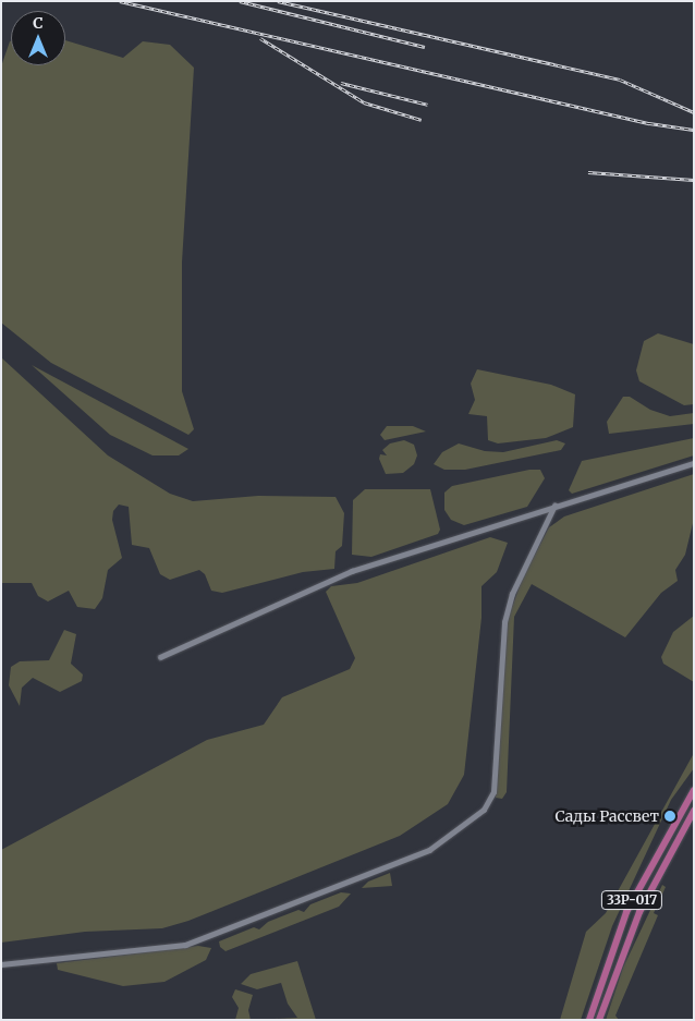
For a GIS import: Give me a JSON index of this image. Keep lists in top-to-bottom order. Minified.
{"streets":{"highway":["33Р-017"]},"places":["Сады Рассвет"],"north":"top"}
